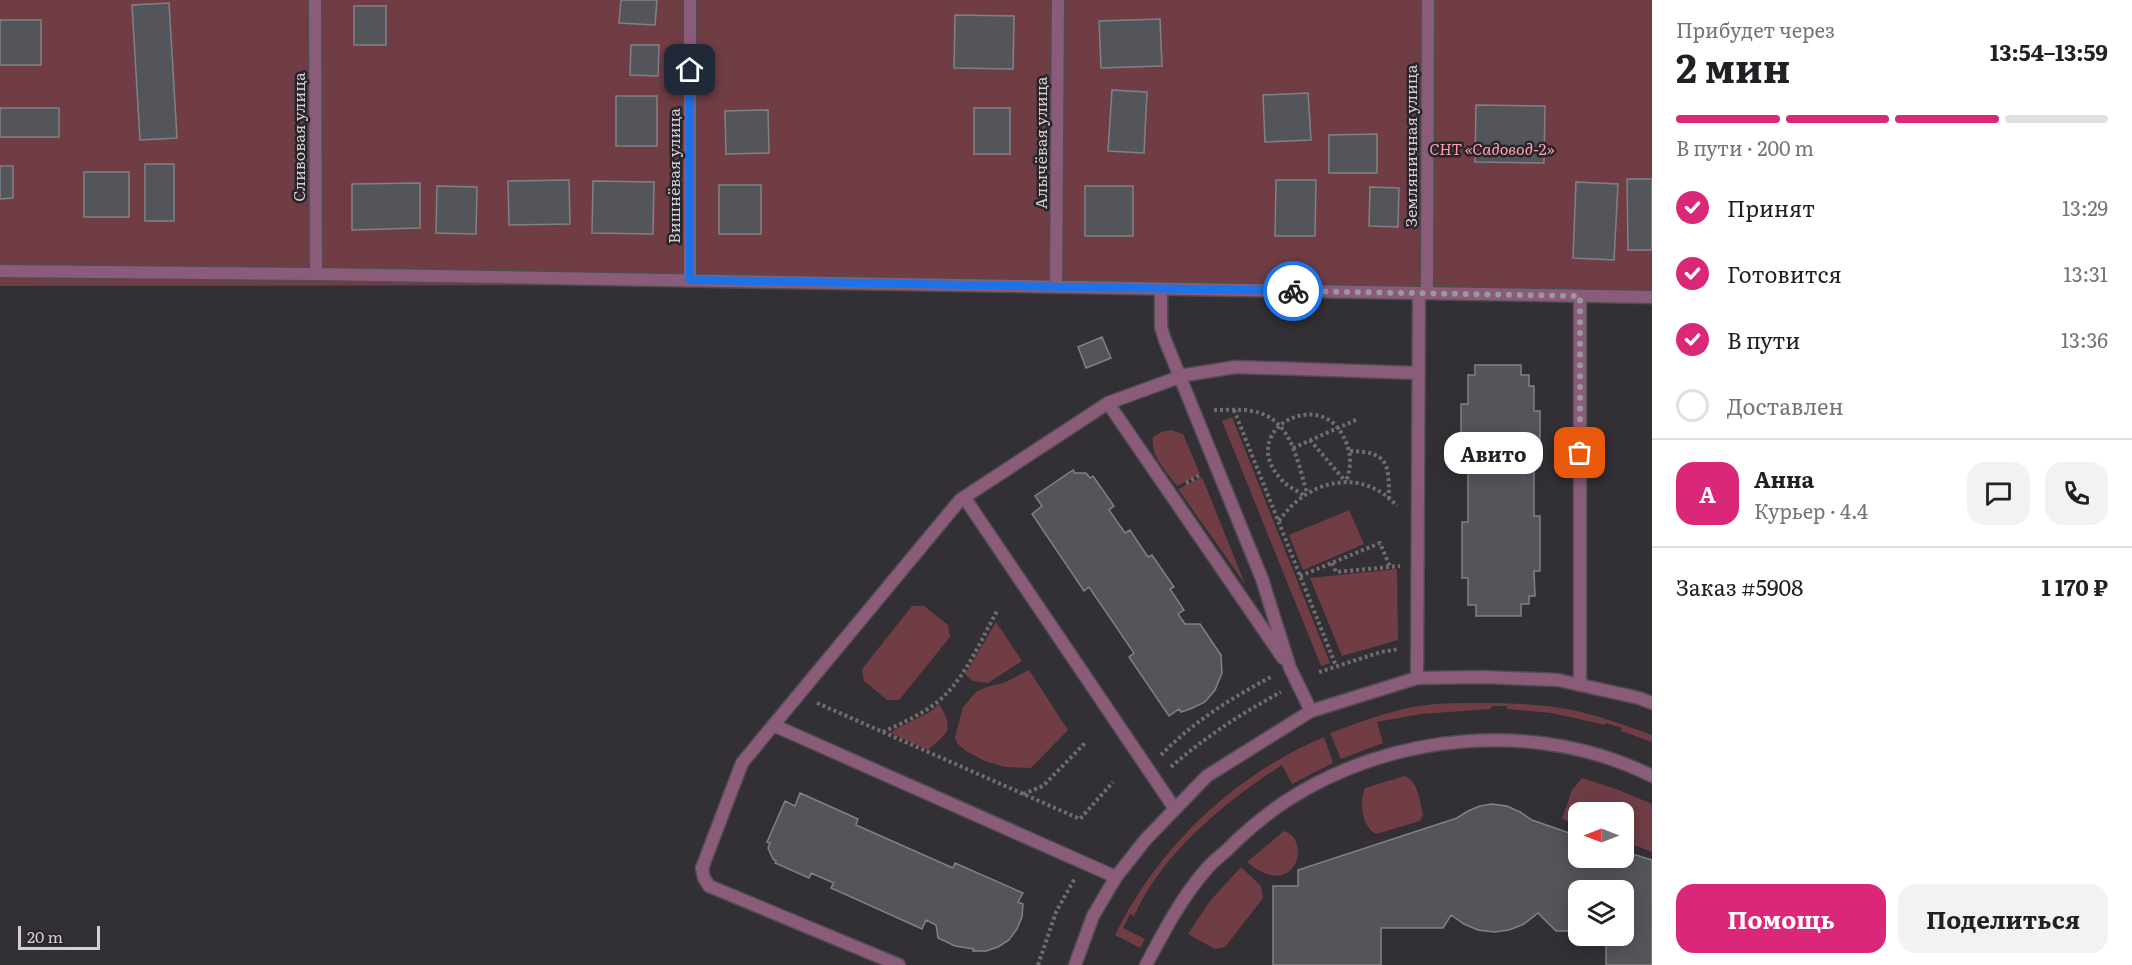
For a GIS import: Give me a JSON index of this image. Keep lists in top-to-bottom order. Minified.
{"streets":{"street":["Сливовая улица","Алычёвая улица","Земляничная улица","Вишнёвая улица"]},"parks":["СНТ «Садовод-2»"],"places":["Авито"],"scale_bar":"20 m","north":"left","page":{"heading":["2 мин","Прибудет через","13:54–13:59"],"panel":["Анна","Курьер · 4.4","Заказ #5908","1 170 ₽"],"bar":"В пути · 200 m","list":[["Принят","13:29"],["Готовится","13:31"],["В пути","13:36"],"Доставлен"],"bubble":"Авито","round":"А","buttons":["Помощь","Поделиться"],"scale":"20 m"}}
